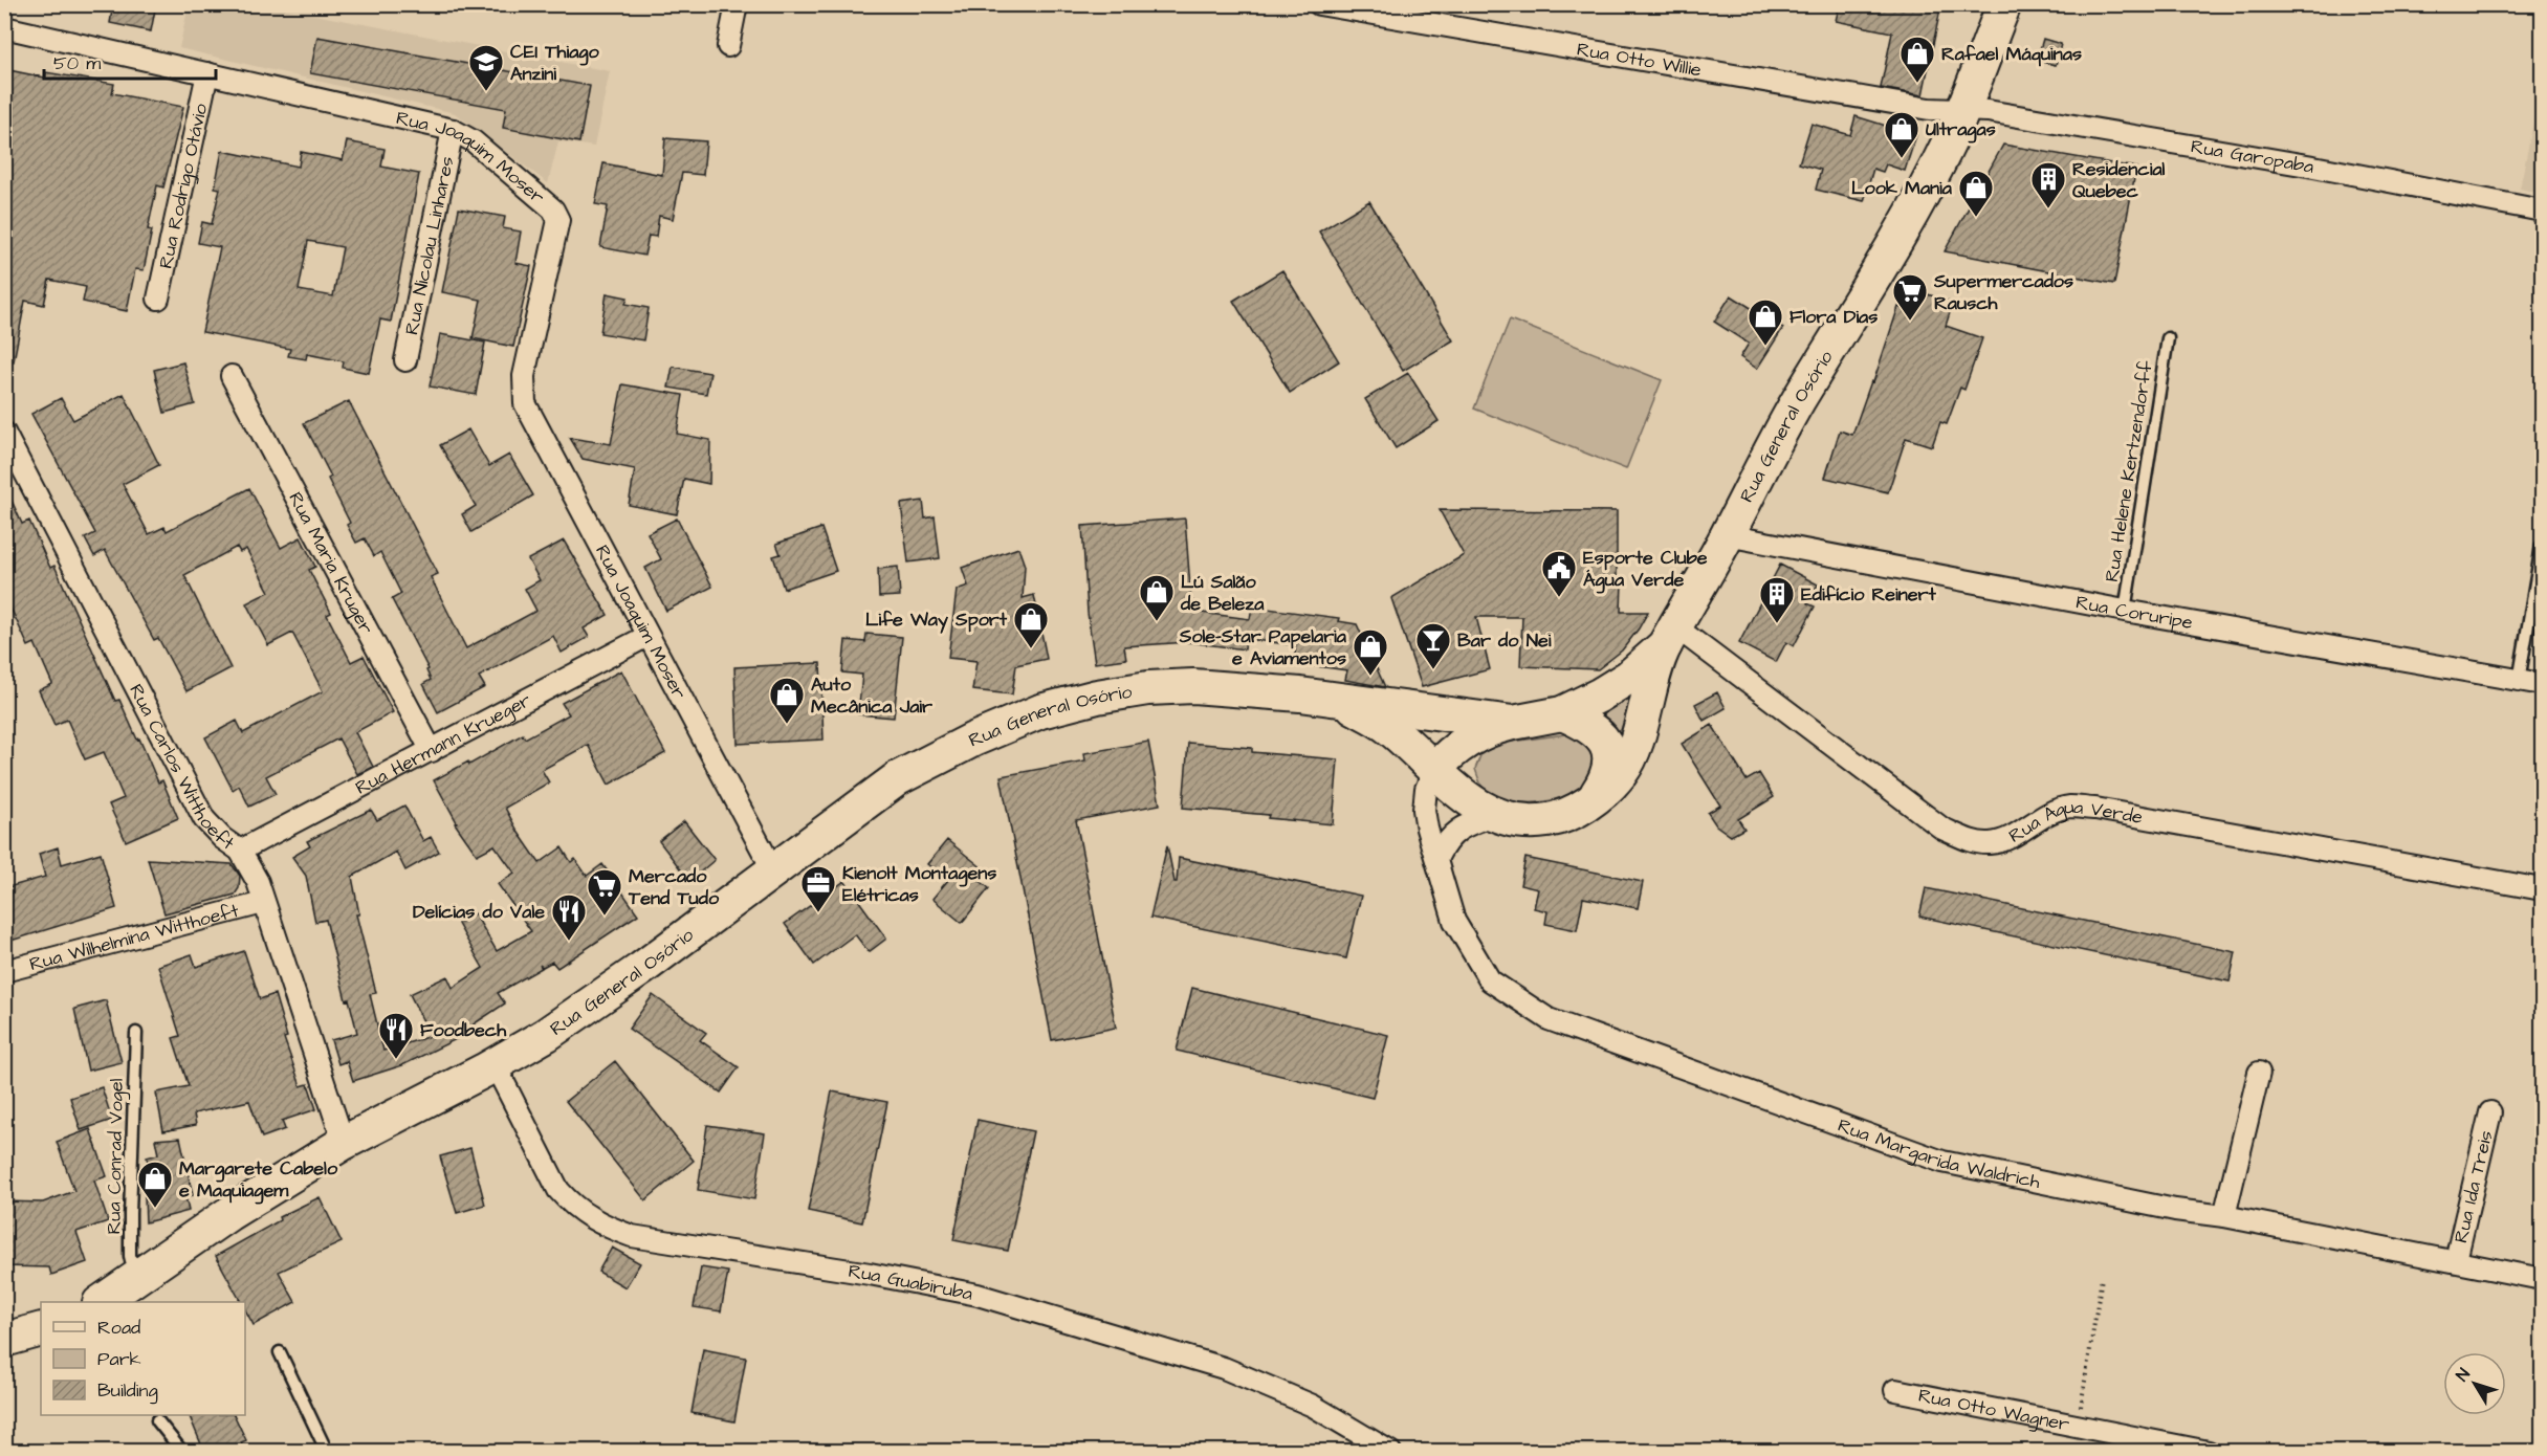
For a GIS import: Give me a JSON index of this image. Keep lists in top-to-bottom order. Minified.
{"streets":{"main road":["Rua General Osório"],"street":["Rua Otto Willie","Rua Garopaba","Rua Joaquim Moser","Rua Rodrigo Otávio","Rua Nicolau Linhares","Rua Maria Kruger","Rua Coruripe","Rua Hermann Krueger","Rua Carlos Witthoeft","Rua Água Verde","Rua Wilhelmina Witthoeft","Rua Margarida Waldrich","Rua Ida Treis","Rua Guabiruba","Rua Otto Wagner"],"lane":["Rua Helene Kertzendorff","Rua Conrad Vogel"]},"crossings":[["Rua Otto Willie","Rua Garopaba"],["Rua Otto Willie","Rua General Osório"],["Rua Garopaba","Rua General Osório"],["Rua Joaquim Moser","Rua Rodrigo Otávio"],["Rua Joaquim Moser","Rua Nicolau Linhares"],["Rua Joaquim Moser","Rua General Osório"],["Rua Joaquim Moser","Rua Hermann Krueger"],["Rua General Osório","Rua Coruripe"],["Rua General Osório","Rua Carlos Witthoeft"],["Rua General Osório","Rua Água Verde"],["Rua General Osório","Rua Margarida Waldrich"],["Rua General Osório","Rua Conrad Vogel"],["Rua General Osório","Rua Guabiruba"],["Rua Helene Kertzendorff","Rua Coruripe"],["Rua Maria Kruger","Rua Hermann Krueger"],["Rua Hermann Krueger","Rua Carlos Witthoeft"],["Rua Carlos Witthoeft","Rua Wilhelmina Witthoeft"],["Rua Margarida Waldrich","Rua Ida Treis"]],"places":{"shop":["Rafael Máquinas","Ultragas","Look Mania","Flora Dias","Lú Salão de Beleza","Life Way Sport","Sole-Star Papelaria e Aviamentos","Auto Mecânica Jair","Margarete Cabelo e Maquiagem"],"school or university":["CEI Thiago Anzini"],"building":["Residencial Quebec","Edifício Reinert"],"supermarket":["Supermercados Rausch","Mercado Tend Tudo"],"public building":["Esporte Clube Água Verde"],"bar":["Bar do Nei"],"office":["Kienolt Montagens Elétricas"],"restaurant":["Delícias do Vale","Foodbech"]},"legend":["Road","Park","Building"],"scale_bar":"50 m","north":"top left"}
